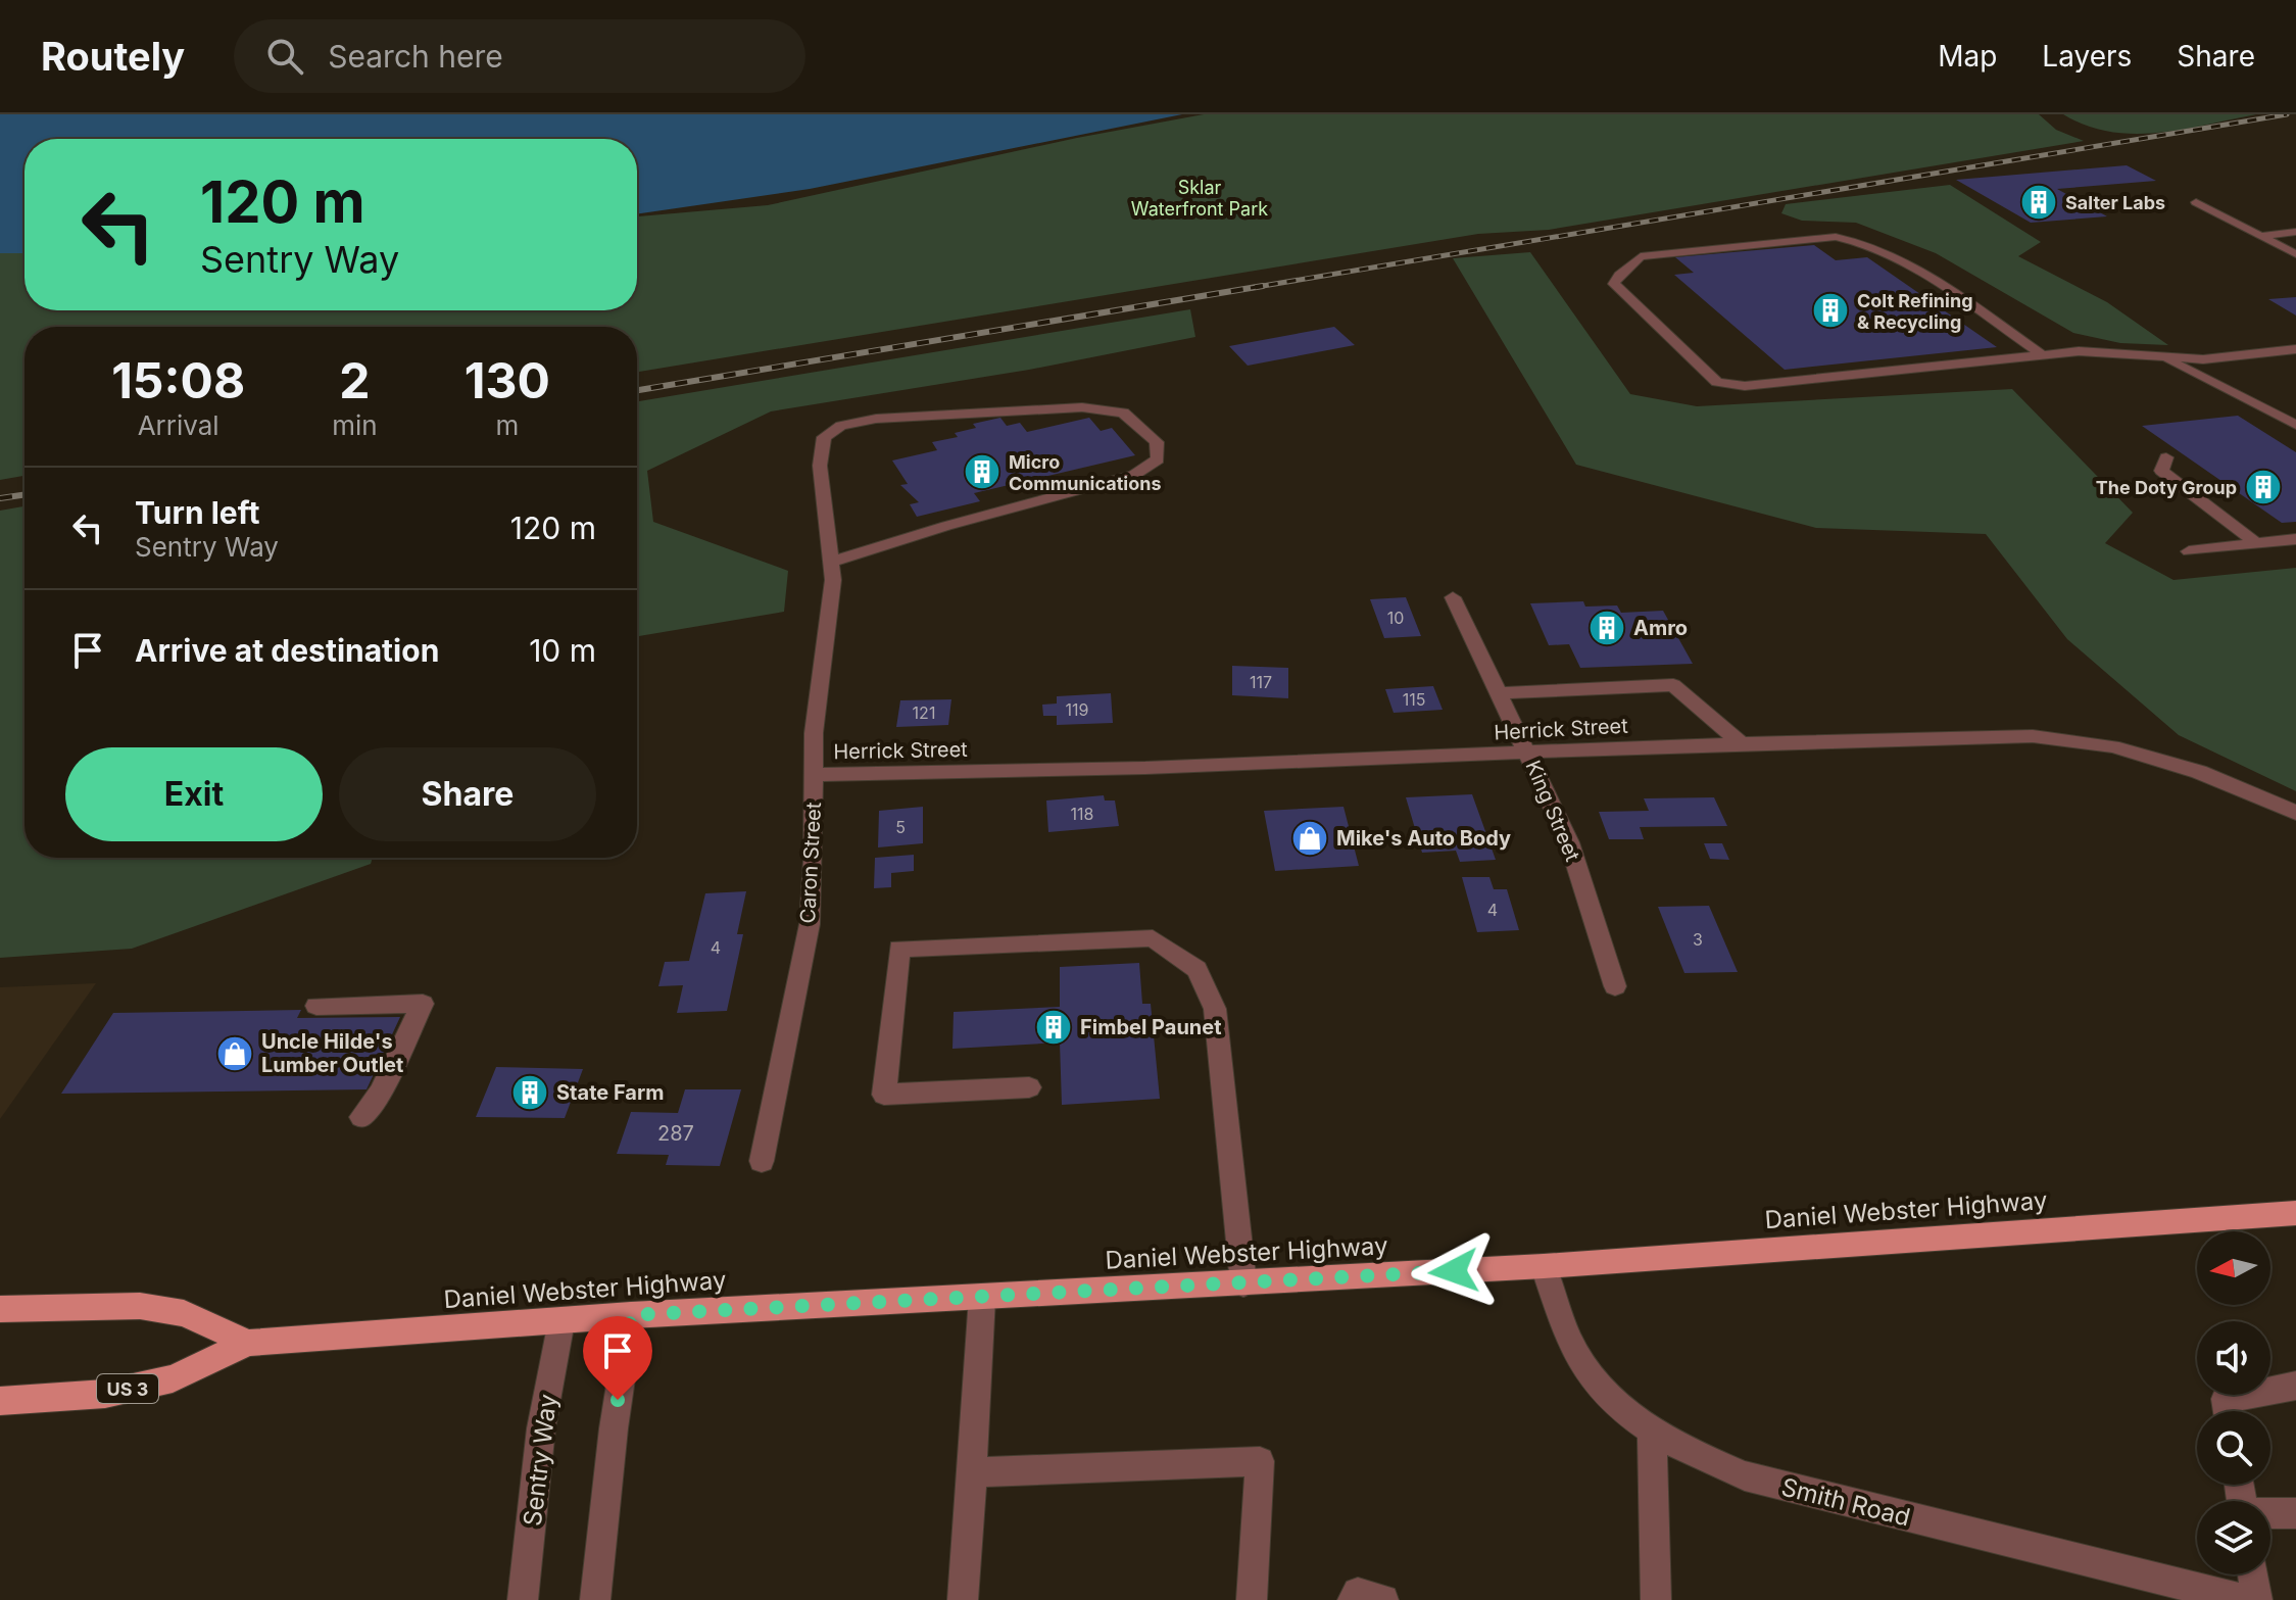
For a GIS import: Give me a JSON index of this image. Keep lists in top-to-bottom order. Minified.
{"streets":{"main road":["Daniel Webster Highway","US 3"],"street":["Herrick Street","King Street","Caron Street","Sentry Way","Smith Road"]},"crossings":[["Herrick Street","King Street"],["Herrick Street","Caron Street"],["Daniel Webster Highway","Sentry Way"],["Daniel Webster Highway","Smith Road"]],"parks":["Sklar Waterfront Park"],"places":{"building":["Salter Labs","Colt Refining & Recycling","Micro Communications","The Doty Group","Amro","Fimbel Paunet","State Farm"],"shop":["Mike's Auto Body","Uncle Hilde's Lumber Outlet"]},"house_numbers":["10","117","115","119","121","118","5","4","3","4","287"],"north":"left","page":{"header":"Routely","search":"Search here","nav":["Map","Layers","Share"],"turn":["120 m","Sentry Way"],"eta":["15:08","Arrival","2","min","130","m"],"list":[{"name":"Turn left","note":"Sentry Way","value":"120 m"},{"name":"Arrive at destination","value":"10 m"}],"buttons":["Exit","Share"]}}
